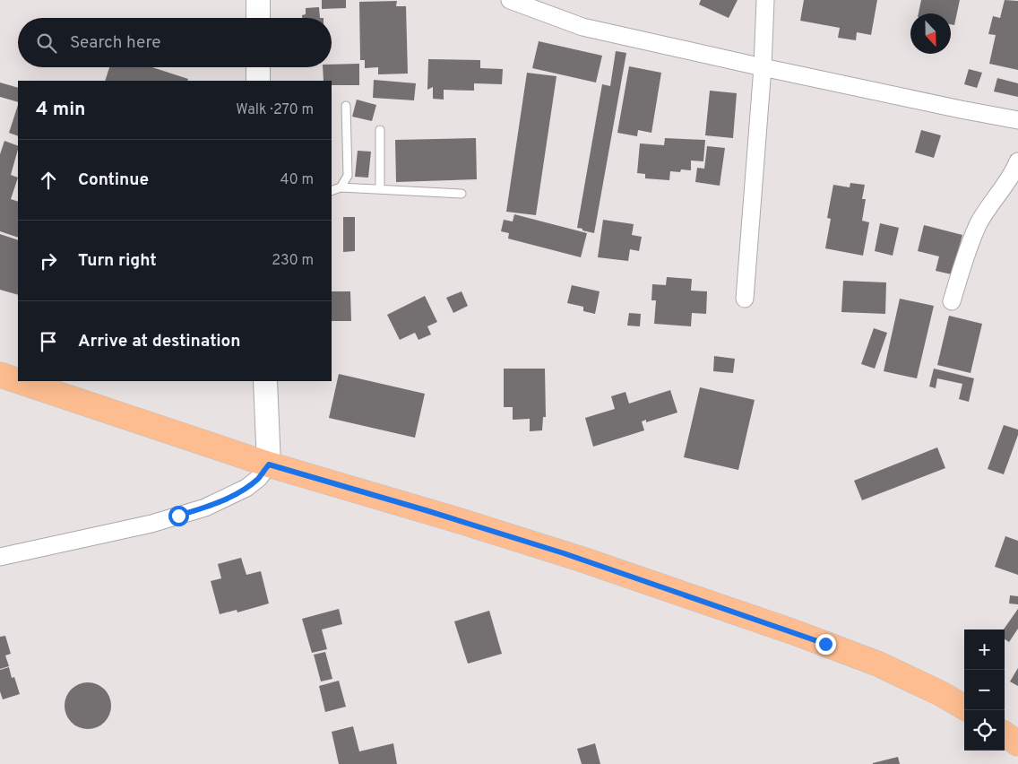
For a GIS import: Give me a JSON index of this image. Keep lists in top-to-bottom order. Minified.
{"north":"bottom","page":{"search":"Search here","heading":["4 min","Walk · 270 m"],"list":[["Continue","40 m"],["Turn right","230 m"],"Arrive at destination"],"map_buttons":["+","−"]}}
